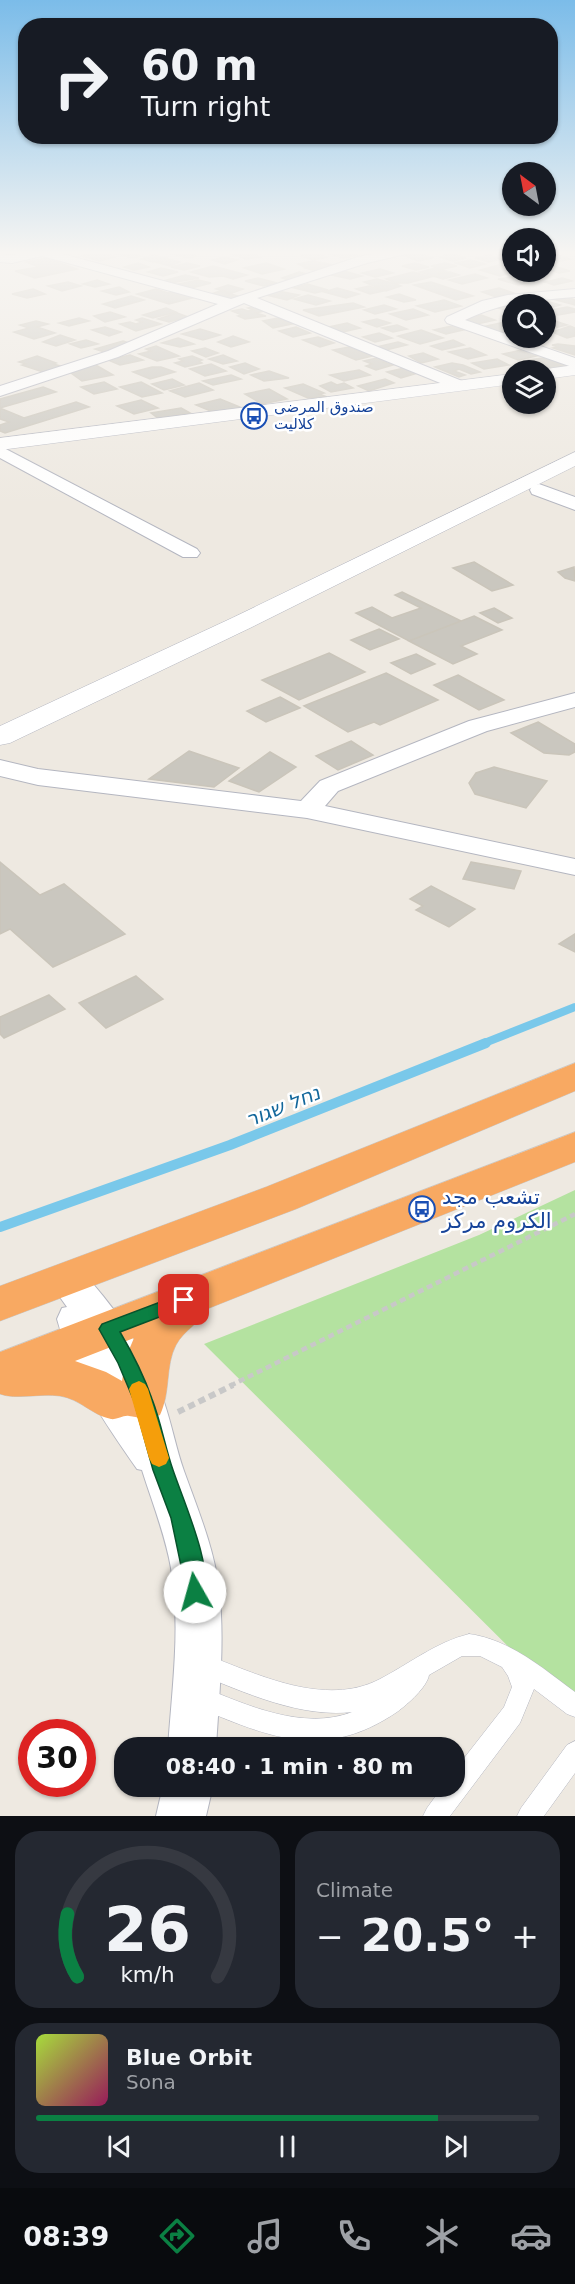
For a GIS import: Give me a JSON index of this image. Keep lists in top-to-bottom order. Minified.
{"water":["נחל שגור"],"places":{"bus stop":["صندوق المرضى كلاليت","تشعب مجد الكروم مركز"]},"north":"top left","page":{"turn":["60 m","Turn right"],"limit":"30","trip":"08:40 · 1 min · 80 m","tile":"Climate","heat":["−","20.5°","+"],"song":["Blue Orbit","Sona"],"tabs":"08:39","gauge":["26","km/h"]}}
